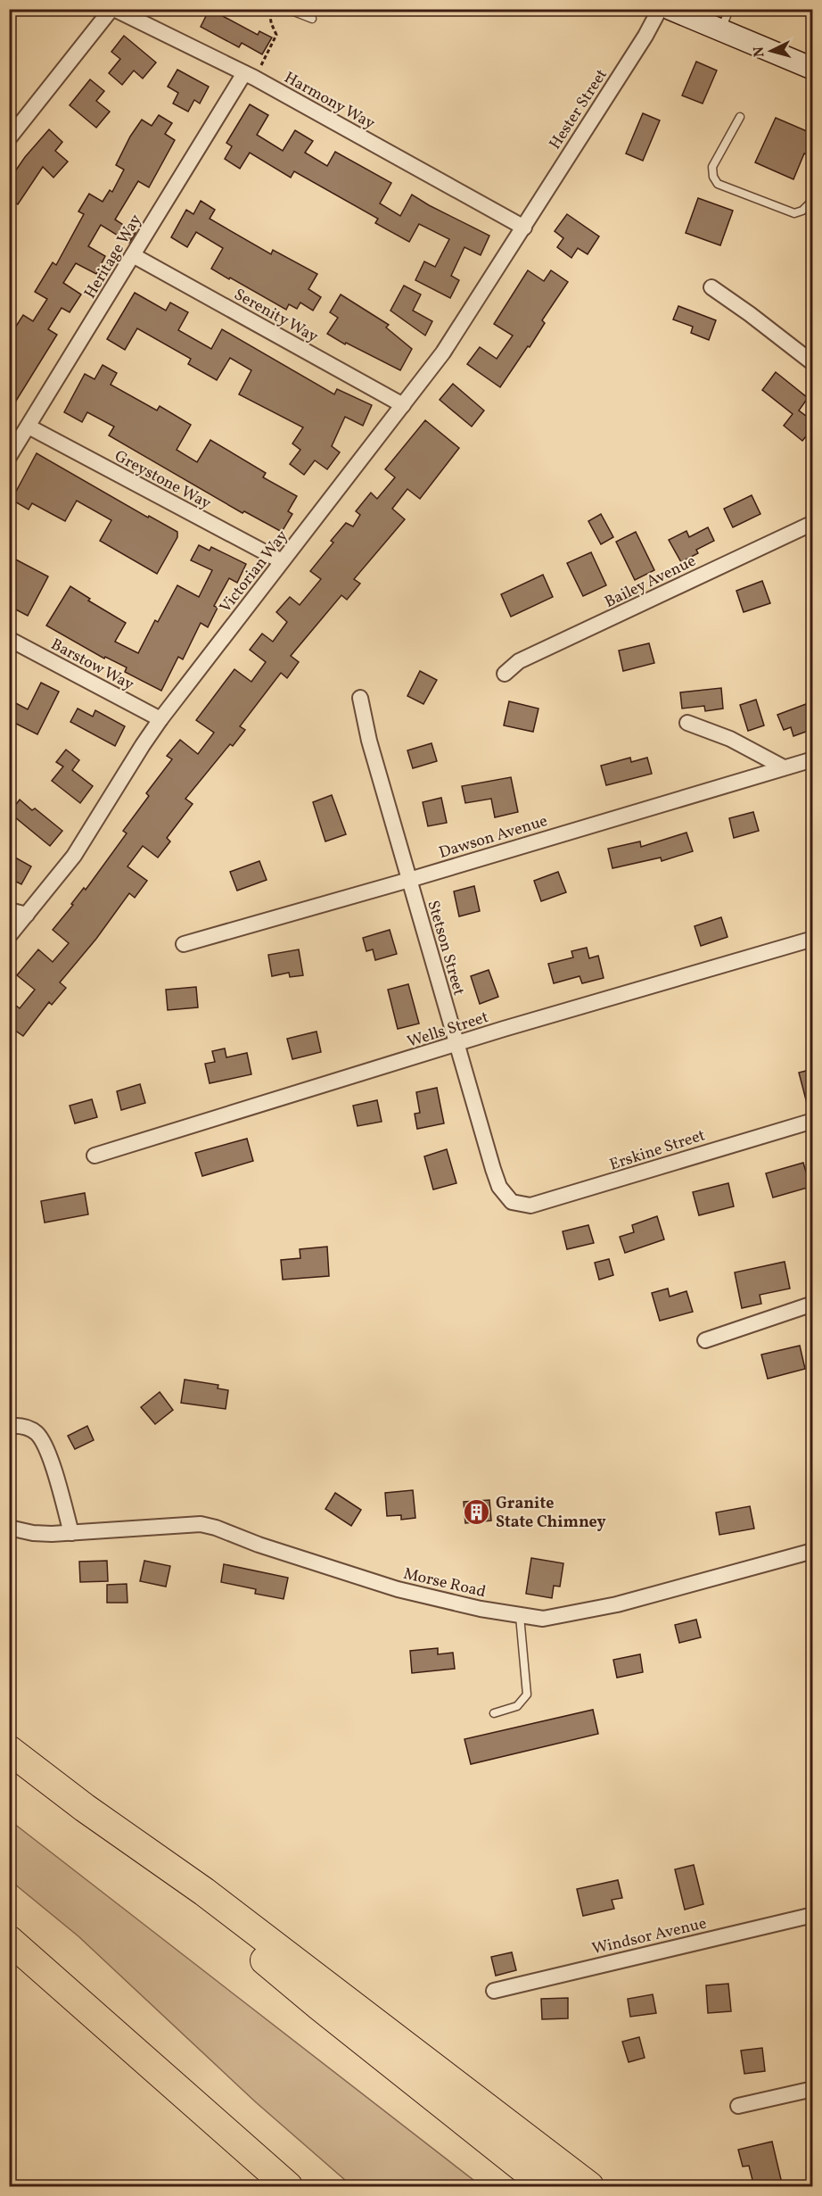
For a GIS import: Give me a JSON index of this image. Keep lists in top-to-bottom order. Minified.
{"streets":{"street":["Harmony Way","Hester Street","Heritage Way","Serenity Way","Greystone Way","Victorian Way","Bailey Avenue","Barstow Way","Dawson Avenue","Stetson Street","Wells Street","Erskine Street","Morse Road","Windsor Avenue"]},"crossings":[["Harmony Way","Hester Street"],["Harmony Way","Heritage Way"],["Harmony Way","Victorian Way"],["Hester Street","Victorian Way"],["Heritage Way","Serenity Way"],["Heritage Way","Greystone Way"],["Serenity Way","Victorian Way"],["Greystone Way","Victorian Way"],["Victorian Way","Barstow Way"],["Dawson Avenue","Stetson Street"],["Stetson Street","Wells Street"],["Stetson Street","Erskine Street"]],"places":{"building":["Granite State Chimney"]},"north":"left"}
